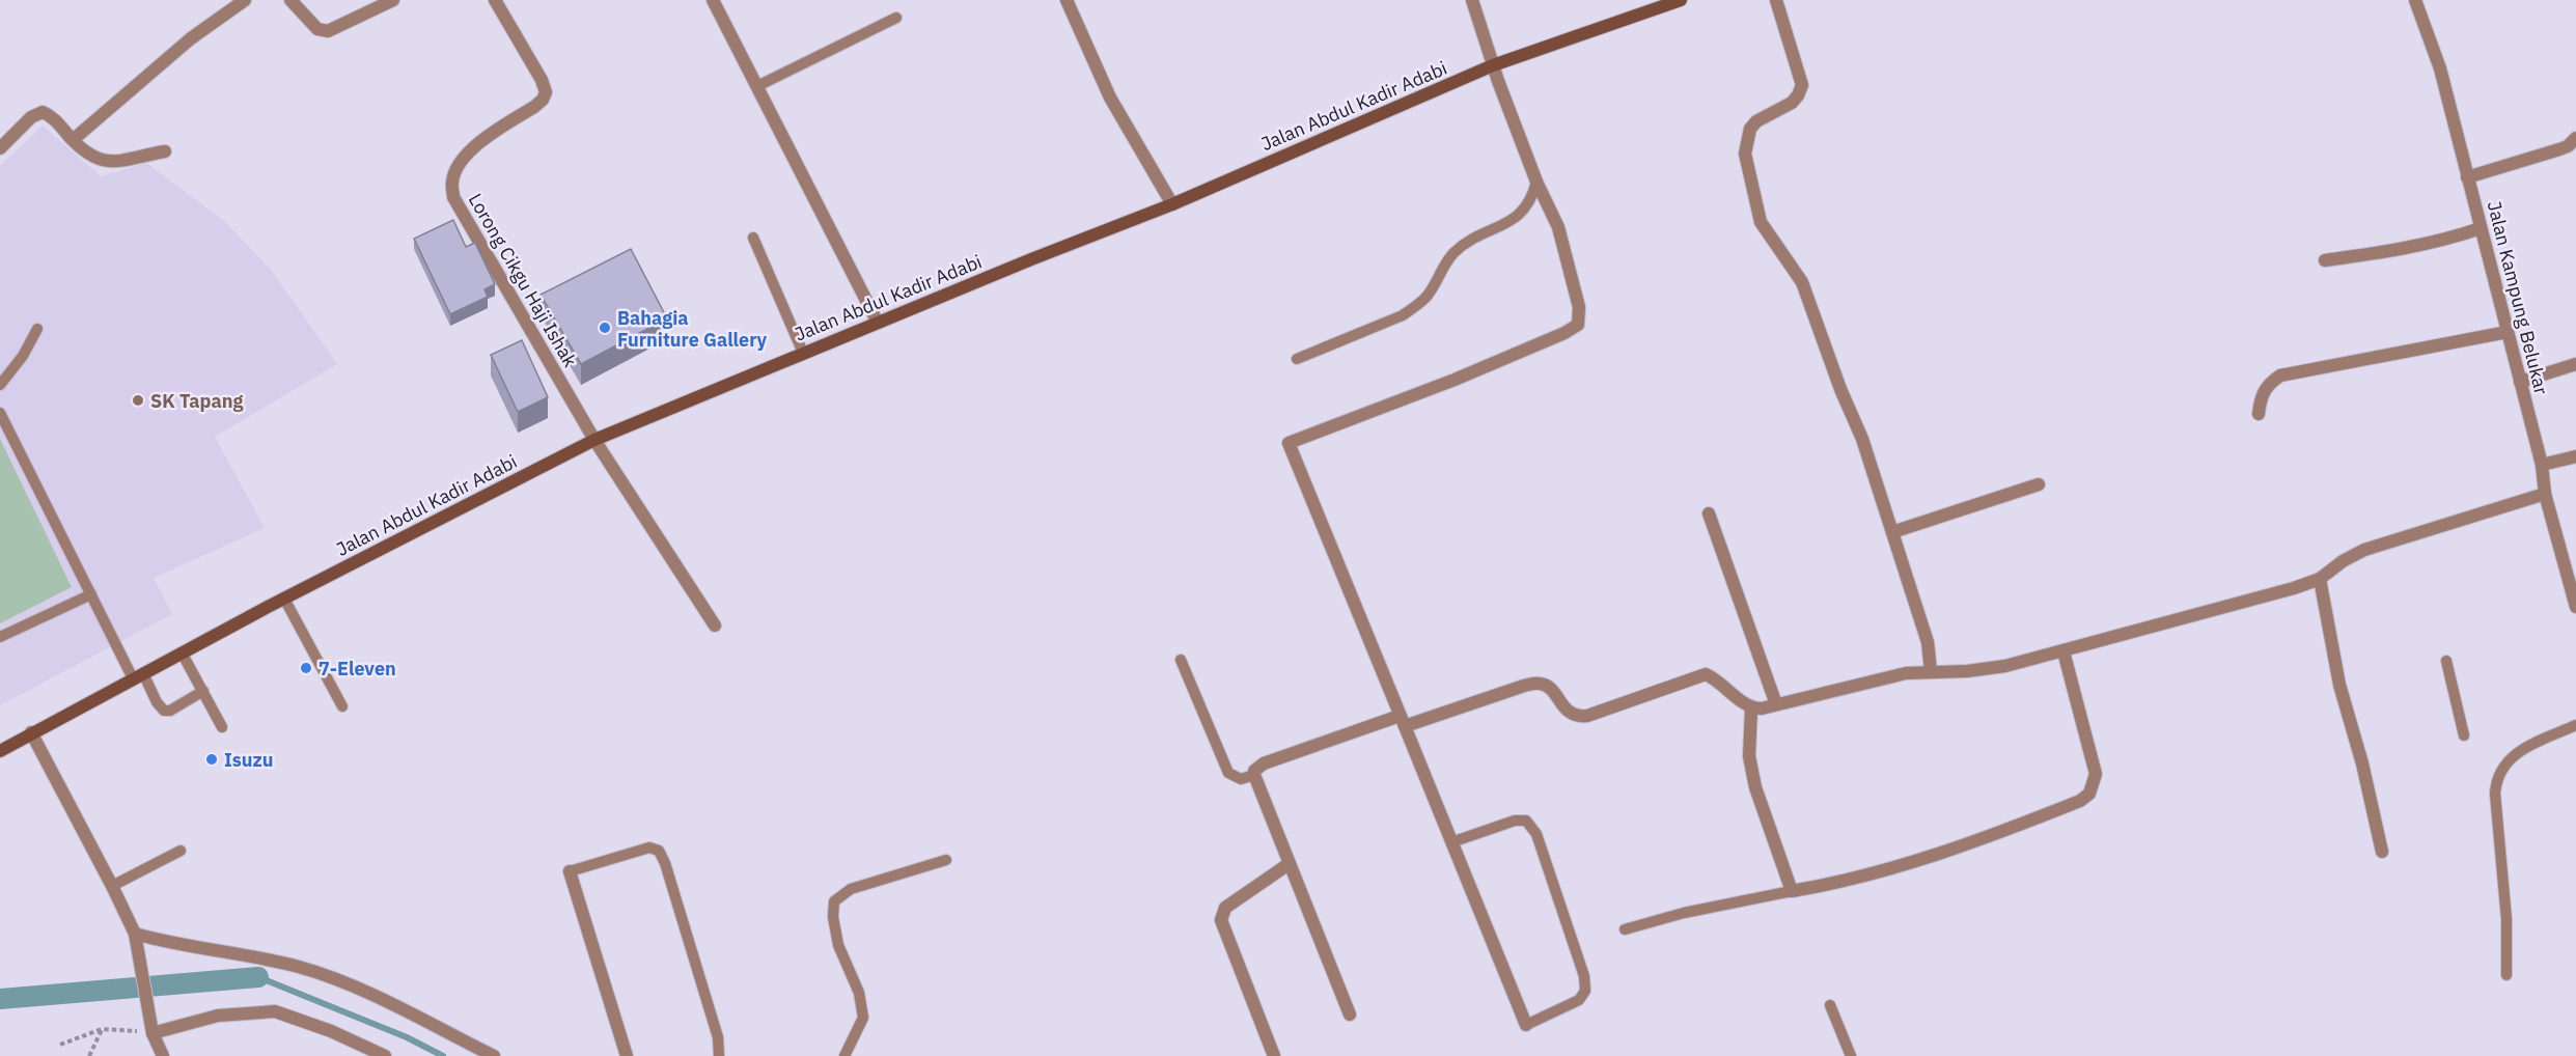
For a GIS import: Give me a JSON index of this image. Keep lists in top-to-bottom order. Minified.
{"streets":{"main road":["Jalan Abdul Kadir Adabi"],"street":["Lorong Cikgu Haji Ishak","Jalan Kampung Belukar"]},"crossings":[["Jalan Abdul Kadir Adabi","Lorong Cikgu Haji Ishak"]],"places":["Bahagia Furniture Gallery","SK Tapang","7-Eleven","Isuzu"]}
